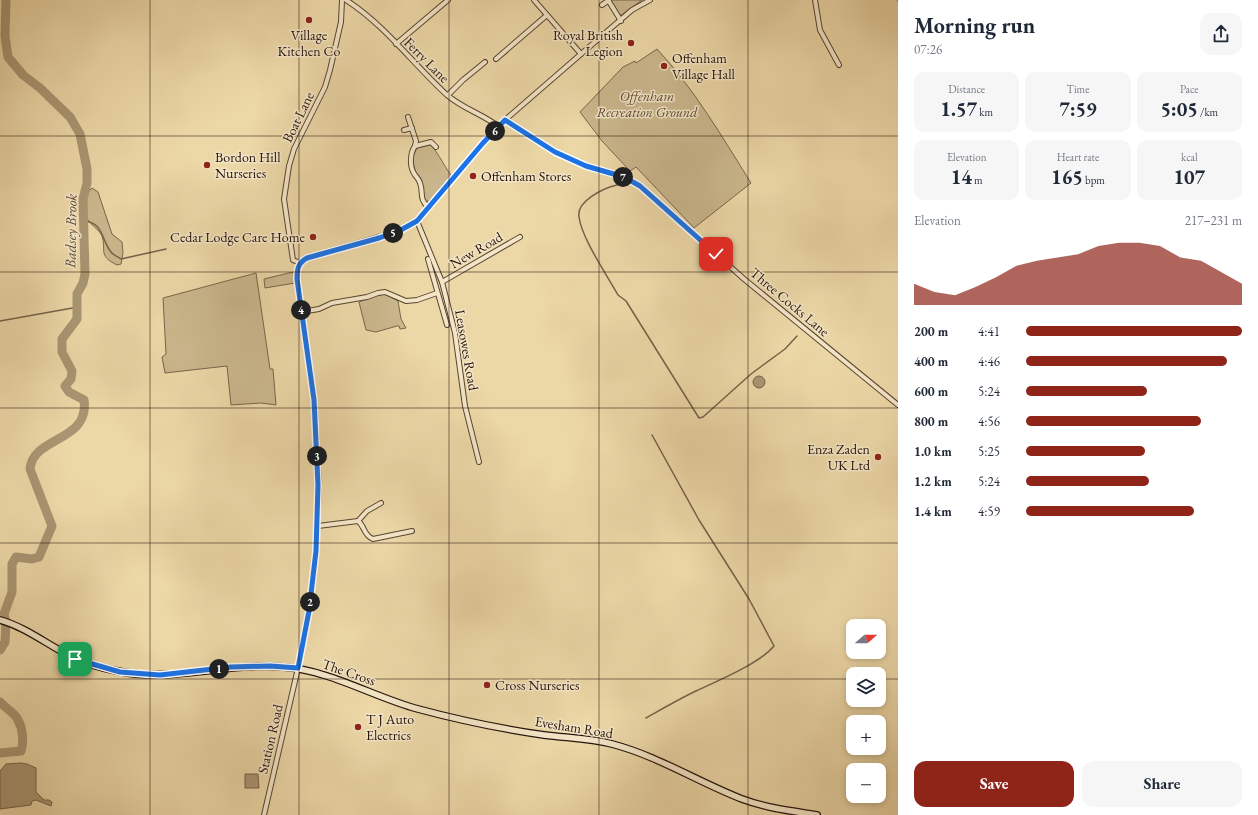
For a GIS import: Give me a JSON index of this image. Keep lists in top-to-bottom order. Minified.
{"streets":{"main road":["The Cross","Evesham Road"],"street":["Ferry Lane","Boat Lane","New Road","Three Cocks Lane","Leasowes Road","Station Road"]},"crossings":[["Boat Lane","Station Road"],["New Road","Leasowes Road"],["The Cross","Evesham Road"],["The Cross","Station Road"]],"water":["Badsey Brook"],"parks":["Offenham Recreation Ground"],"places":["Village Kitchen Co","Royal British Legion","Offenham Village Hall","Bordon Hill Nurseries","Offenham Stores","Cedar Lodge Care Home","Enza Zaden UK Ltd","Cross Nurseries","T J Auto Electrics"],"north":"right","page":{"heading":["Morning run","07:26"],"stats":[["Distance","1.57 km"],["Time","7:59"],["Pace","5:05 /km"],["Elevation","14 m"],["Heart rate","165 bpm"],["kcal","107"]],"pins":["6","7","5","4","3","2","1"],"chart":["Elevation","217–231 m"],"list":[{"name":"200 m","note":"4:41"},{"name":"400 m","note":"4:46"},{"name":"600 m","note":"5:24"},{"name":"800 m","note":"4:56"},{"name":"1.0 km","note":"5:25"},{"name":"1.2 km","note":"5:24"},{"name":"1.4 km","note":"4:59"}],"map_buttons":["+","−"],"buttons":["Save","Share"]}}
